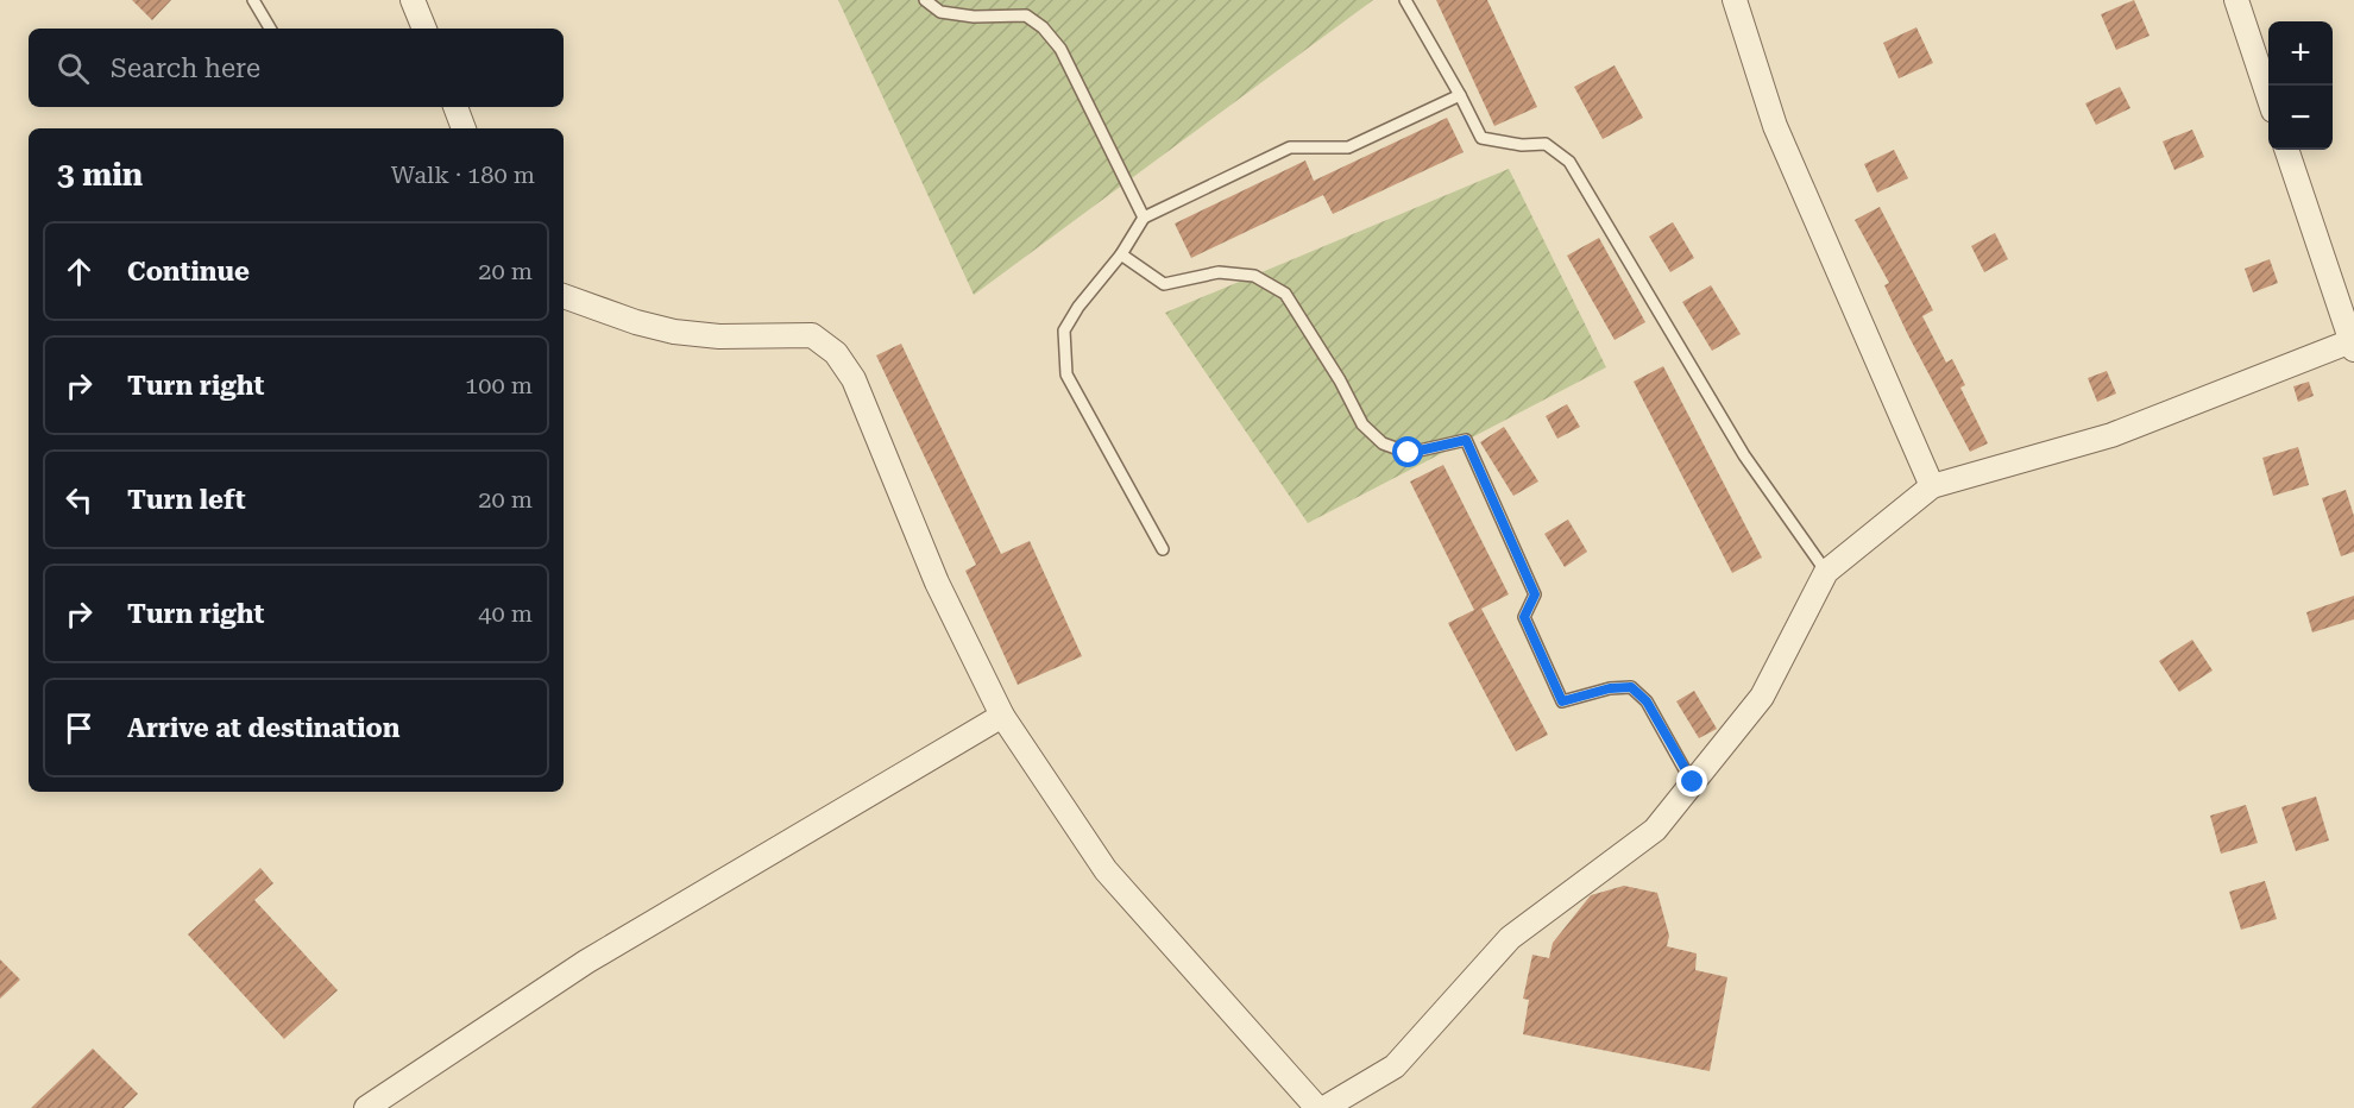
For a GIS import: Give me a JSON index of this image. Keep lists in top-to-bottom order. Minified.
{"page":{"map_buttons":["+","−"],"search":"Search here","heading":["3 min","Walk · 180 m"],"list":[["Continue","20 m"],["Turn right","100 m"],["Turn left","20 m"],["Turn right","40 m"],"Arrive at destination"]}}
